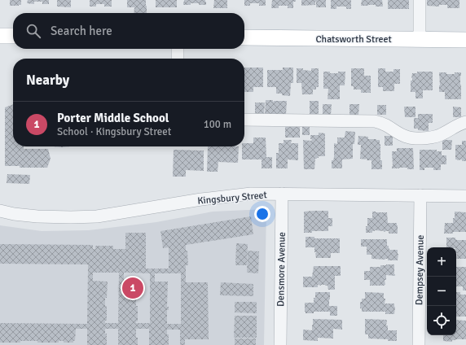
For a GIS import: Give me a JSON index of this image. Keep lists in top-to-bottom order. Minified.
{"streets":{"main road":["Chatsworth Street"],"street":["Kingsbury Street","Densmore Avenue","Dempsey Avenue"]},"crossings":[["Kingsbury Street","Densmore Avenue"],["Kingsbury Street","Dempsey Avenue"]],"page":{"search":"Search here","heading":"Nearby","list":[{"mark":"1","name":"Porter Middle School","note":"School · Kingsbury Street","value":"100 m"}],"map_buttons":["+","−"],"pins":"1"}}
